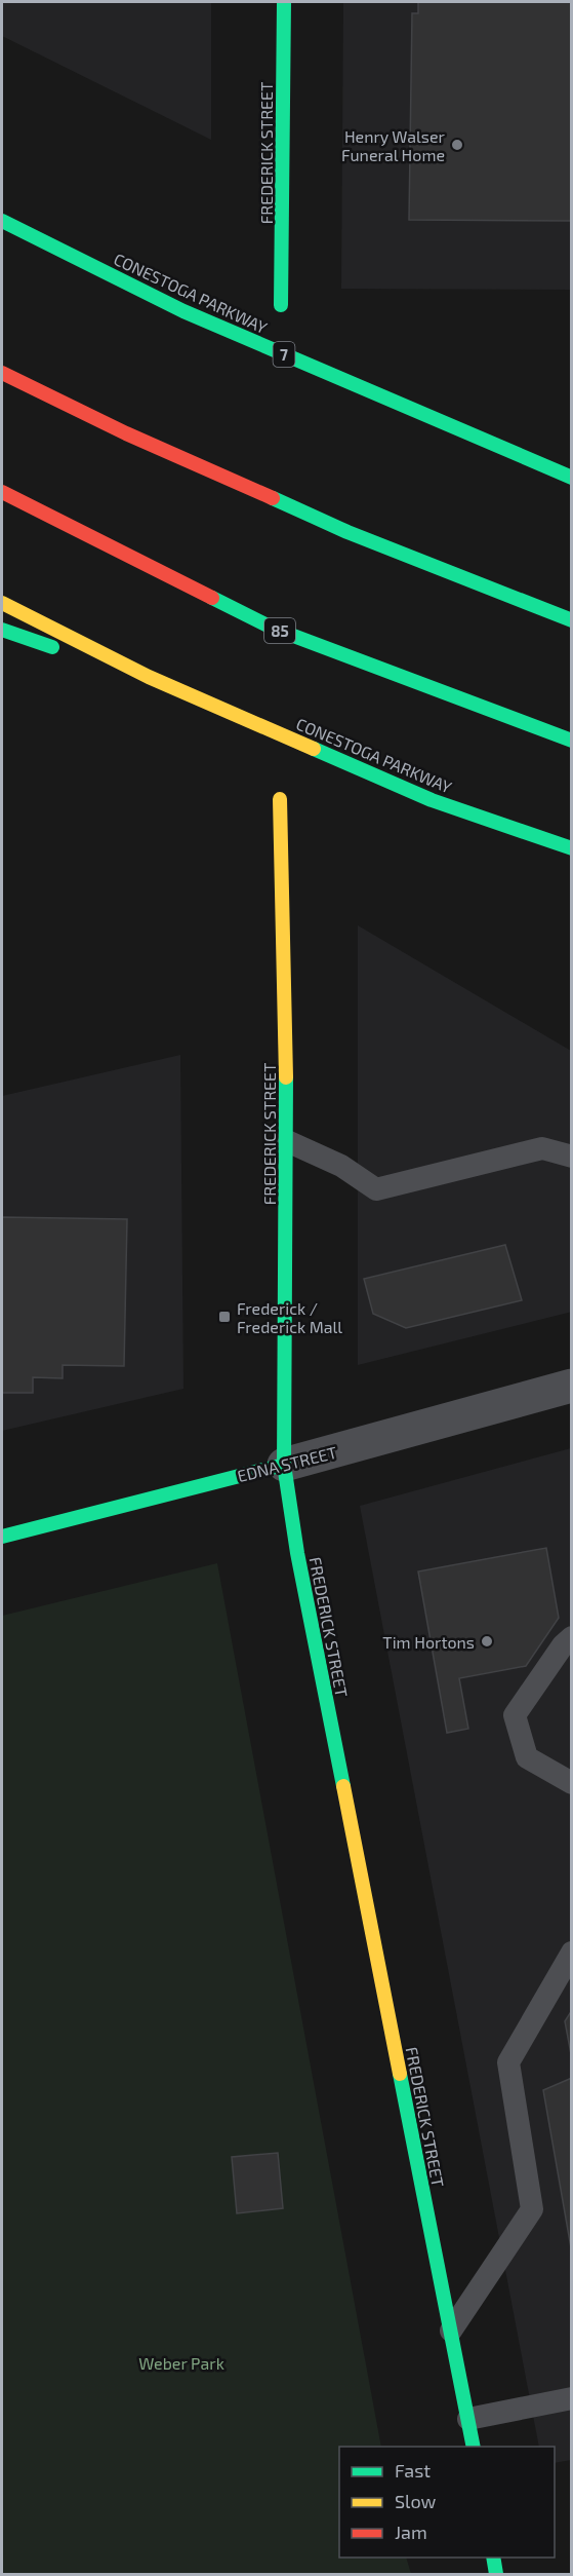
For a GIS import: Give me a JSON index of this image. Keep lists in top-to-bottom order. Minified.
{"streets":{"main road":["FREDERICK STREET","CONESTOGA PARKWAY","7","85","EDNA STREET"]},"crossings":[["FREDERICK STREET","EDNA STREET"]],"parks":["Weber Park"],"places":{"other":["Henry Walser Funeral Home","Tim Hortons"],"transit":["Frederick / Frederick Mall"]},"legend":["Fast","Slow","Jam"]}
